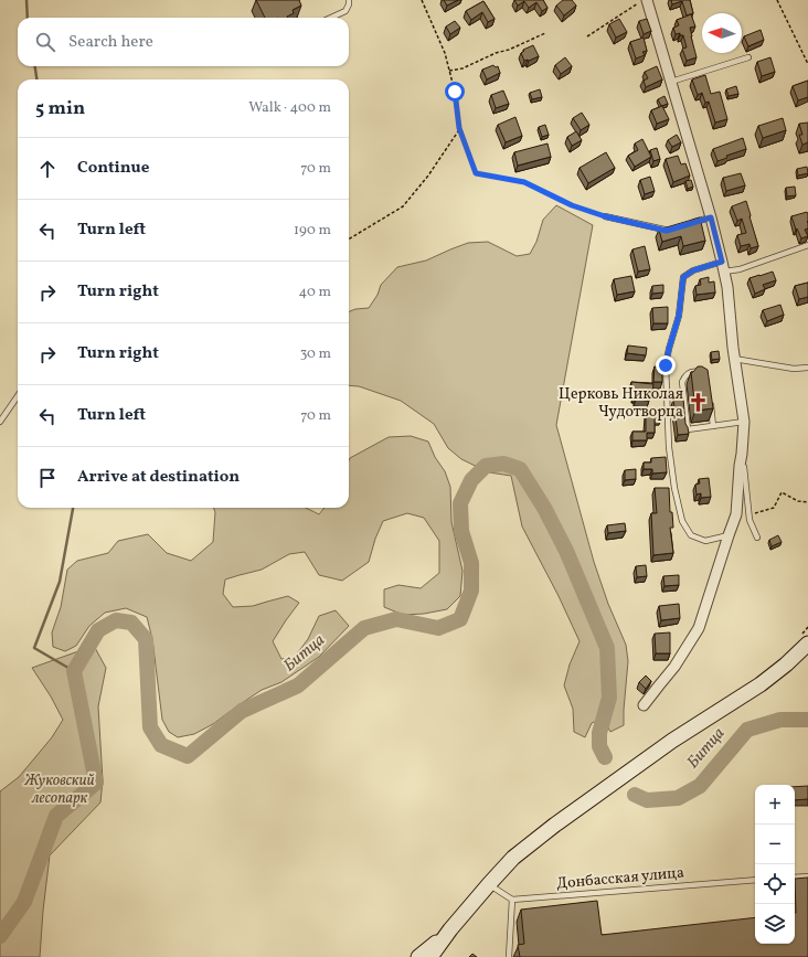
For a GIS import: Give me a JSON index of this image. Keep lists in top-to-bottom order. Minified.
{"streets":{"lane":["Донбасская улица"]},"water":["Битца"],"parks":["Жуковский лесопарк"],"places":{"church":["Церковь Николая Чудотворца"]},"north":"left","page":{"search":"Search here","heading":["5 min","Walk · 400 m"],"list":[["Continue","70 m"],["Turn left","190 m"],["Turn right","40 m"],["Turn right","30 m"],["Turn left","70 m"],"Arrive at destination"],"map_buttons":["+","−"]}}
